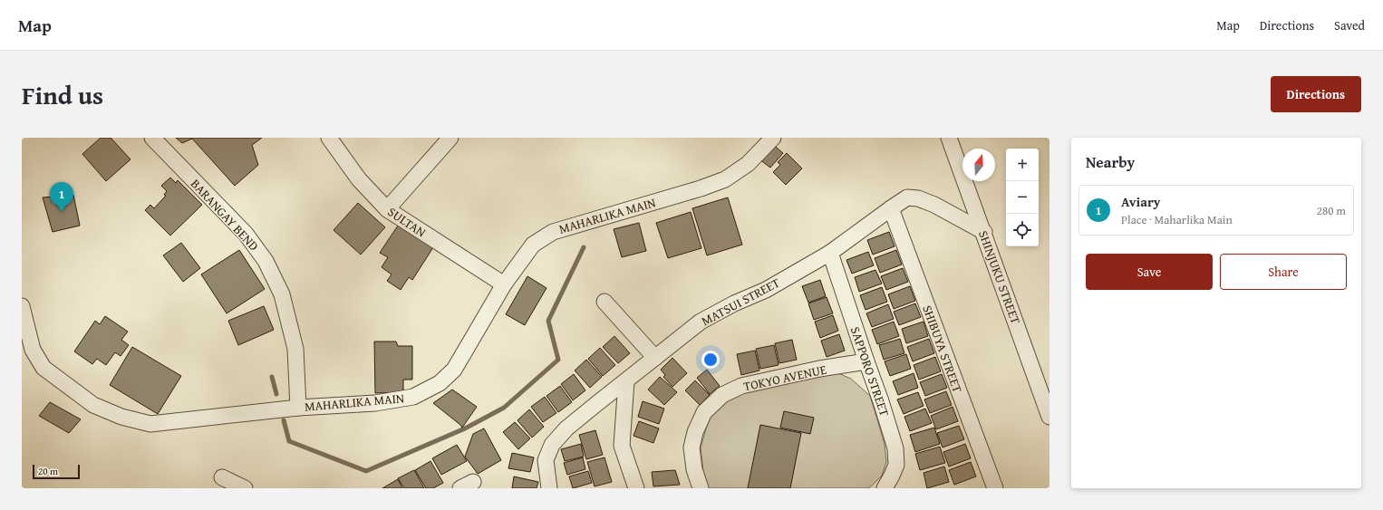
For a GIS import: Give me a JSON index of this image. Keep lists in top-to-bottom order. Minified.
{"streets":{"street":["BARANGAY BEND","MAHARLIKA MAIN","SULTAN","SHINJUKU STREET","MATSUI STREET","SHIBUYA STREET","SAPPORO STREET","TOKYO AVENUE"]},"crossings":[["BARANGAY BEND","MAHARLIKA MAIN"],["MAHARLIKA MAIN","SULTAN"],["SHINJUKU STREET","MATSUI STREET"],["MATSUI STREET","SHIBUYA STREET"],["MATSUI STREET","SAPPORO STREET"],["SAPPORO STREET","TOKYO AVENUE"]],"scale_bar":"20 m","north":"top","page":{"header":"Map","nav":["Map","Directions","Saved"],"title":"Find us","buttons":["Directions",["Save","Share"]],"heading":"Nearby","map_buttons":["+","−"],"pins":"1","list":[{"mark":"1","name":"Aviary","note":"Place · Maharlika Main","value":"280 m"}],"scale":"20 m"}}
